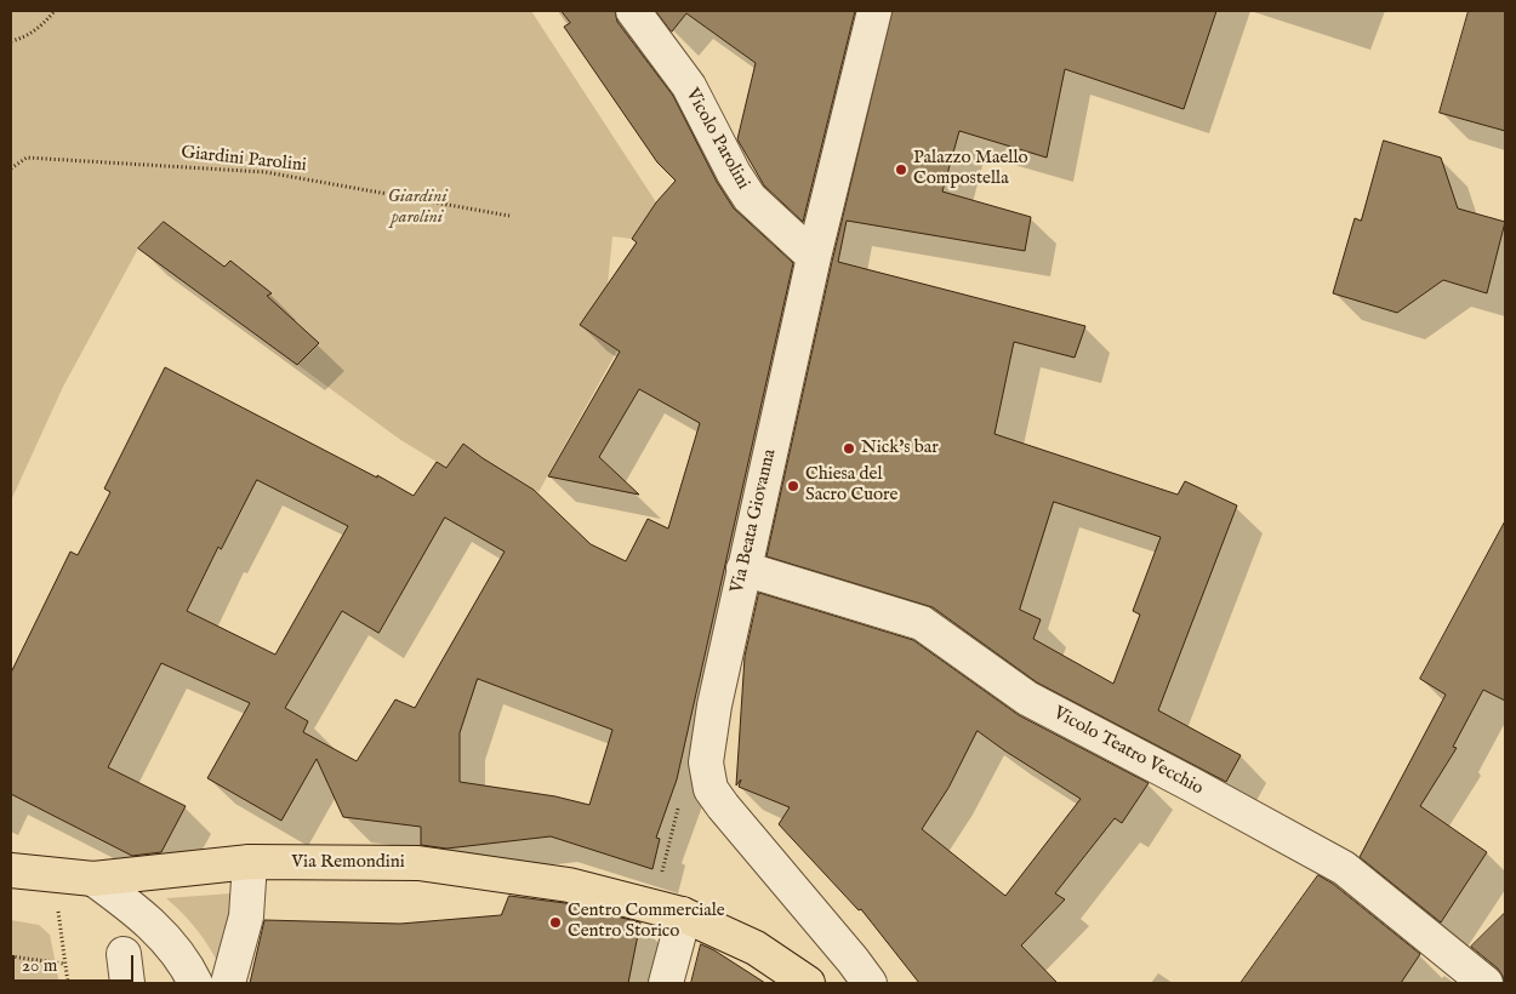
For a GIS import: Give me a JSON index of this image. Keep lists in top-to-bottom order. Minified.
{"streets":{"main road":["Via Remondini"],"street":["Vicolo Parolini","Via Beata Giovanna","Vicolo Teatro Vecchio"],"path":["Giardini Parolini"]},"crossings":[["Vicolo Parolini","Via Beata Giovanna"],["Via Beata Giovanna","Vicolo Teatro Vecchio"]],"parks":["Giardini parolini"],"places":["Palazzo Maello Compostella","Nick's bar","Chiesa del Sacro Cuore","Centro Commerciale Centro Storico"],"scale_bar":"20 m"}
